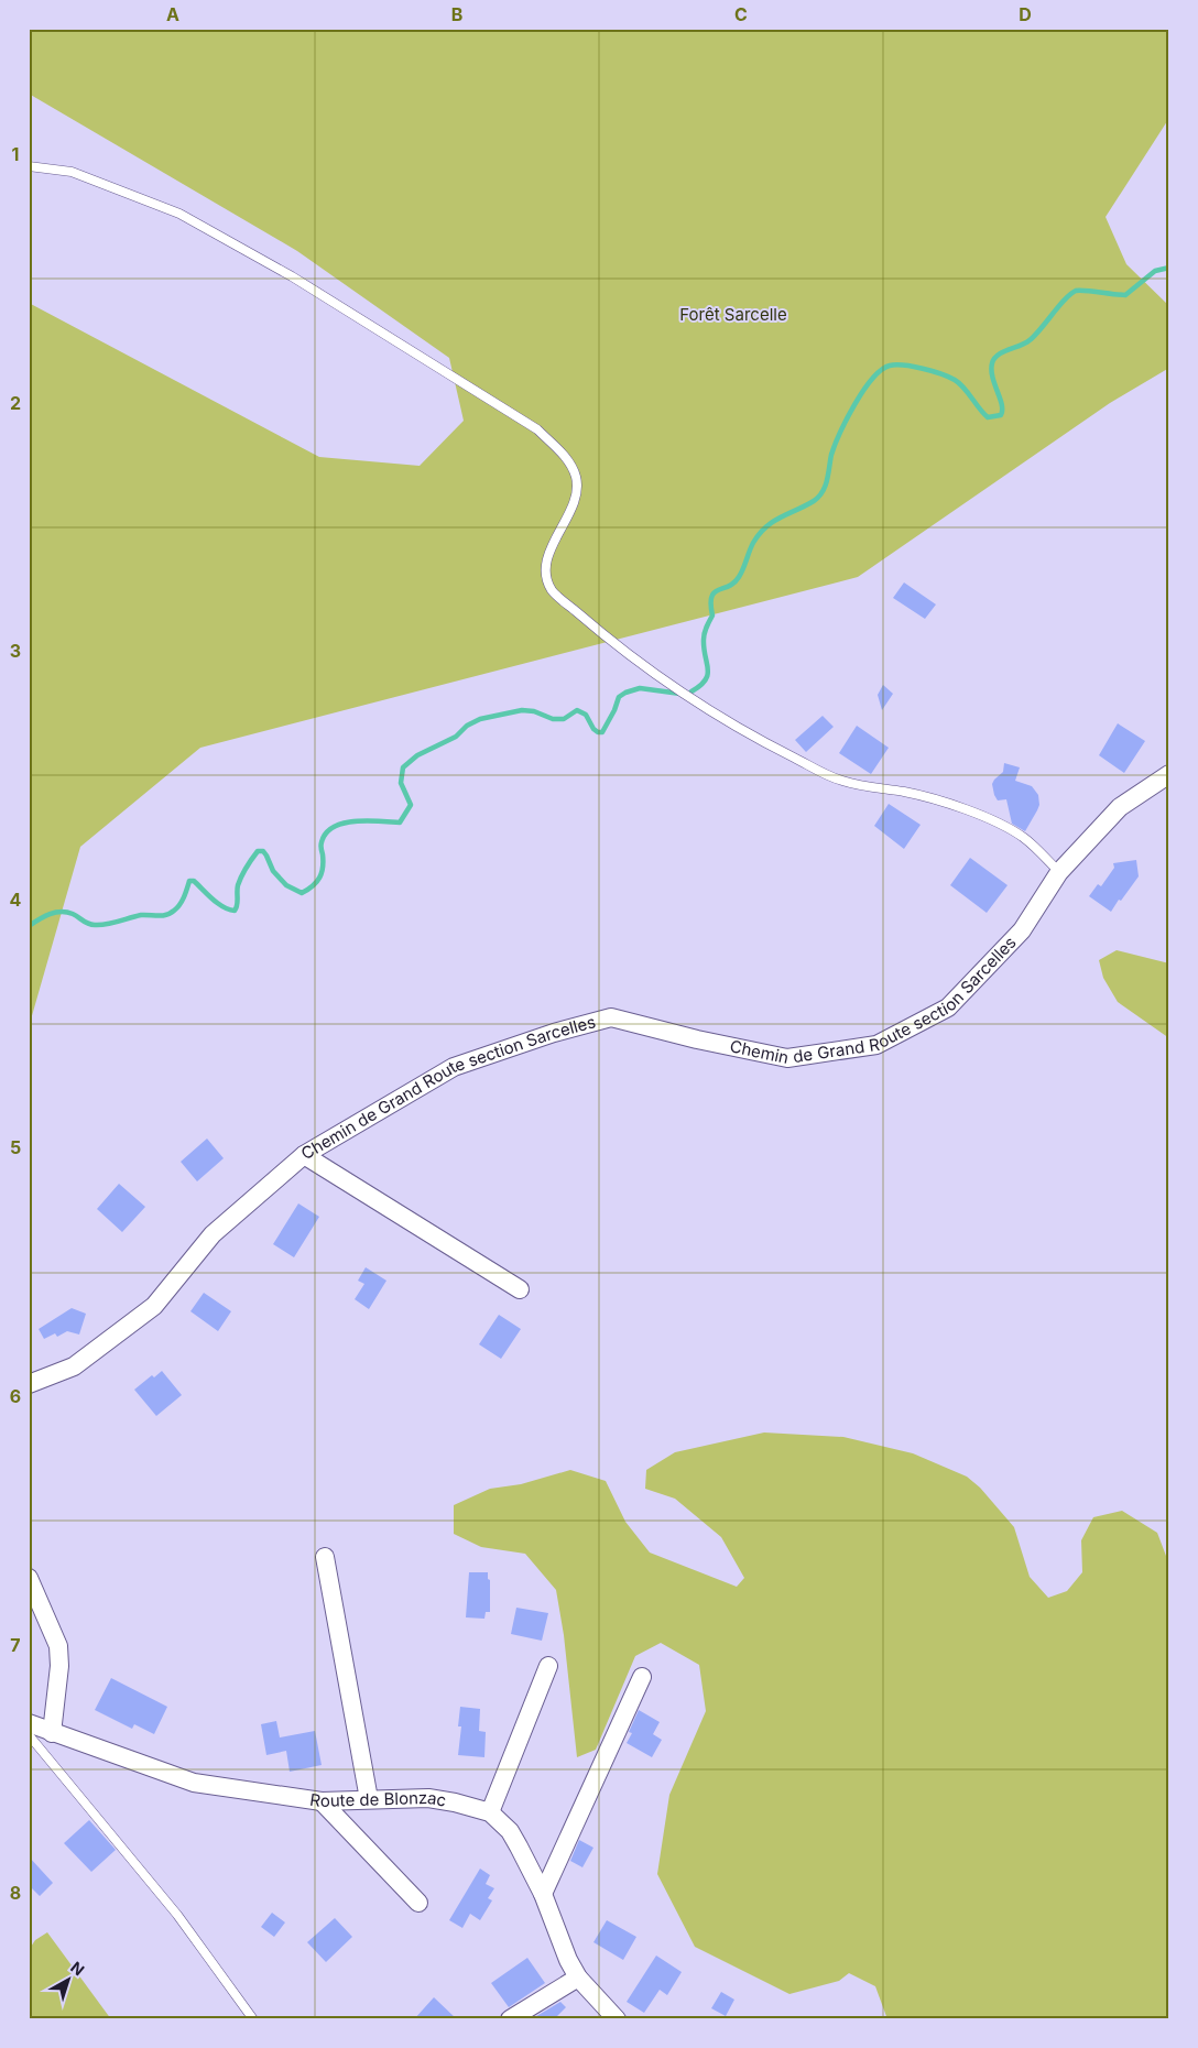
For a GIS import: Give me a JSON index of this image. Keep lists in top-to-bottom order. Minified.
{"streets":{"street":["Chemin de Grand Route section Sarcelles","Route de Blonzac"]},"parks":["Forêt Sarcelle"],"north":"top right","grid":{"columns":["A","B","C","D"],"rows":["1","2","3","4","5","6","7","8"]}}
